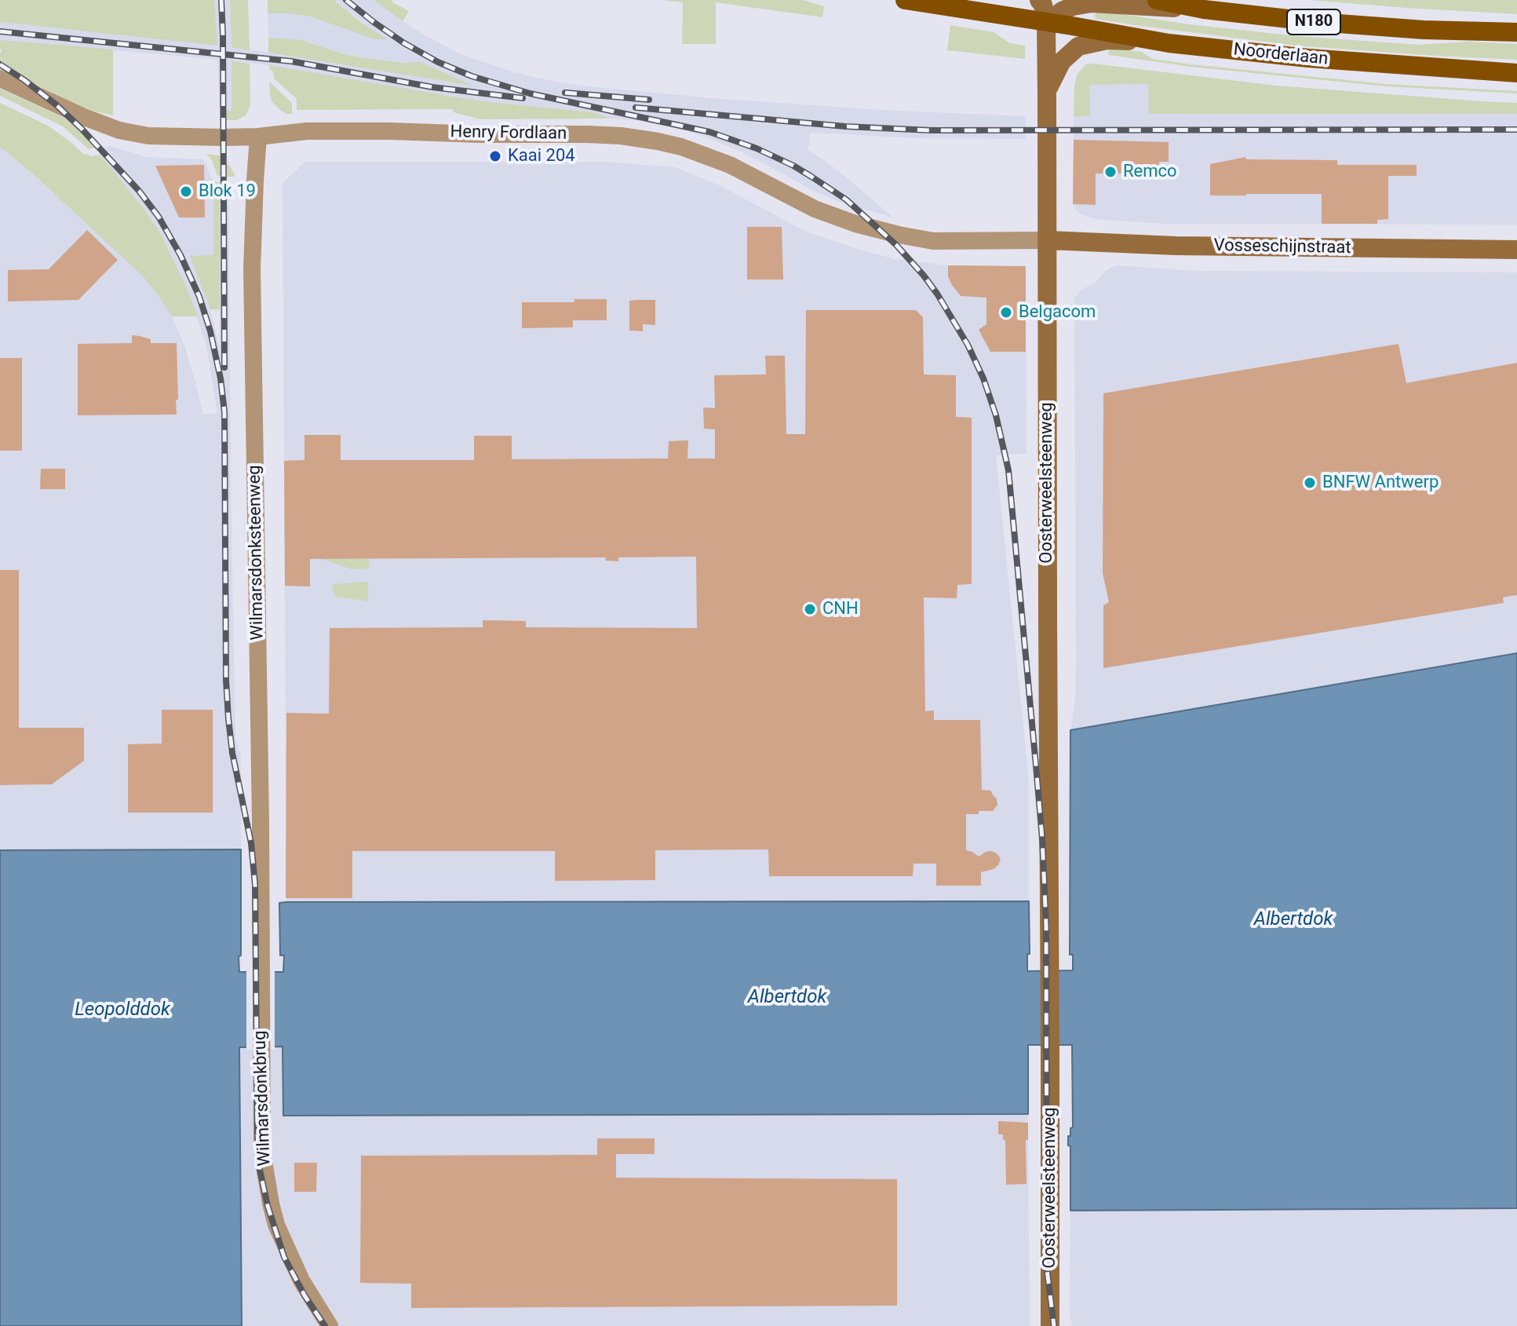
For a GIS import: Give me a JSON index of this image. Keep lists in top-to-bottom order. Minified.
{"streets":{"main road":["N180","Noorderlaan","Vosseschijnstraat","Oosterweelsteenweg"],"street":["Henry Fordlaan","Wilmarsdonksteenweg","Wilmarsdonkbrug"]},"crossings":[["Noorderlaan","Oosterweelsteenweg"],["Henry Fordlaan","Vosseschijnstraat"],["Henry Fordlaan","Oosterweelsteenweg"],["Henry Fordlaan","Wilmarsdonksteenweg"],["Vosseschijnstraat","Oosterweelsteenweg"],["Wilmarsdonksteenweg","Wilmarsdonkbrug"]],"water":["Albertdok","Leopolddok"],"places":["Kaai 204","Remco","Blok 19","Belgacom","BNFW Antwerp","CNH"]}
